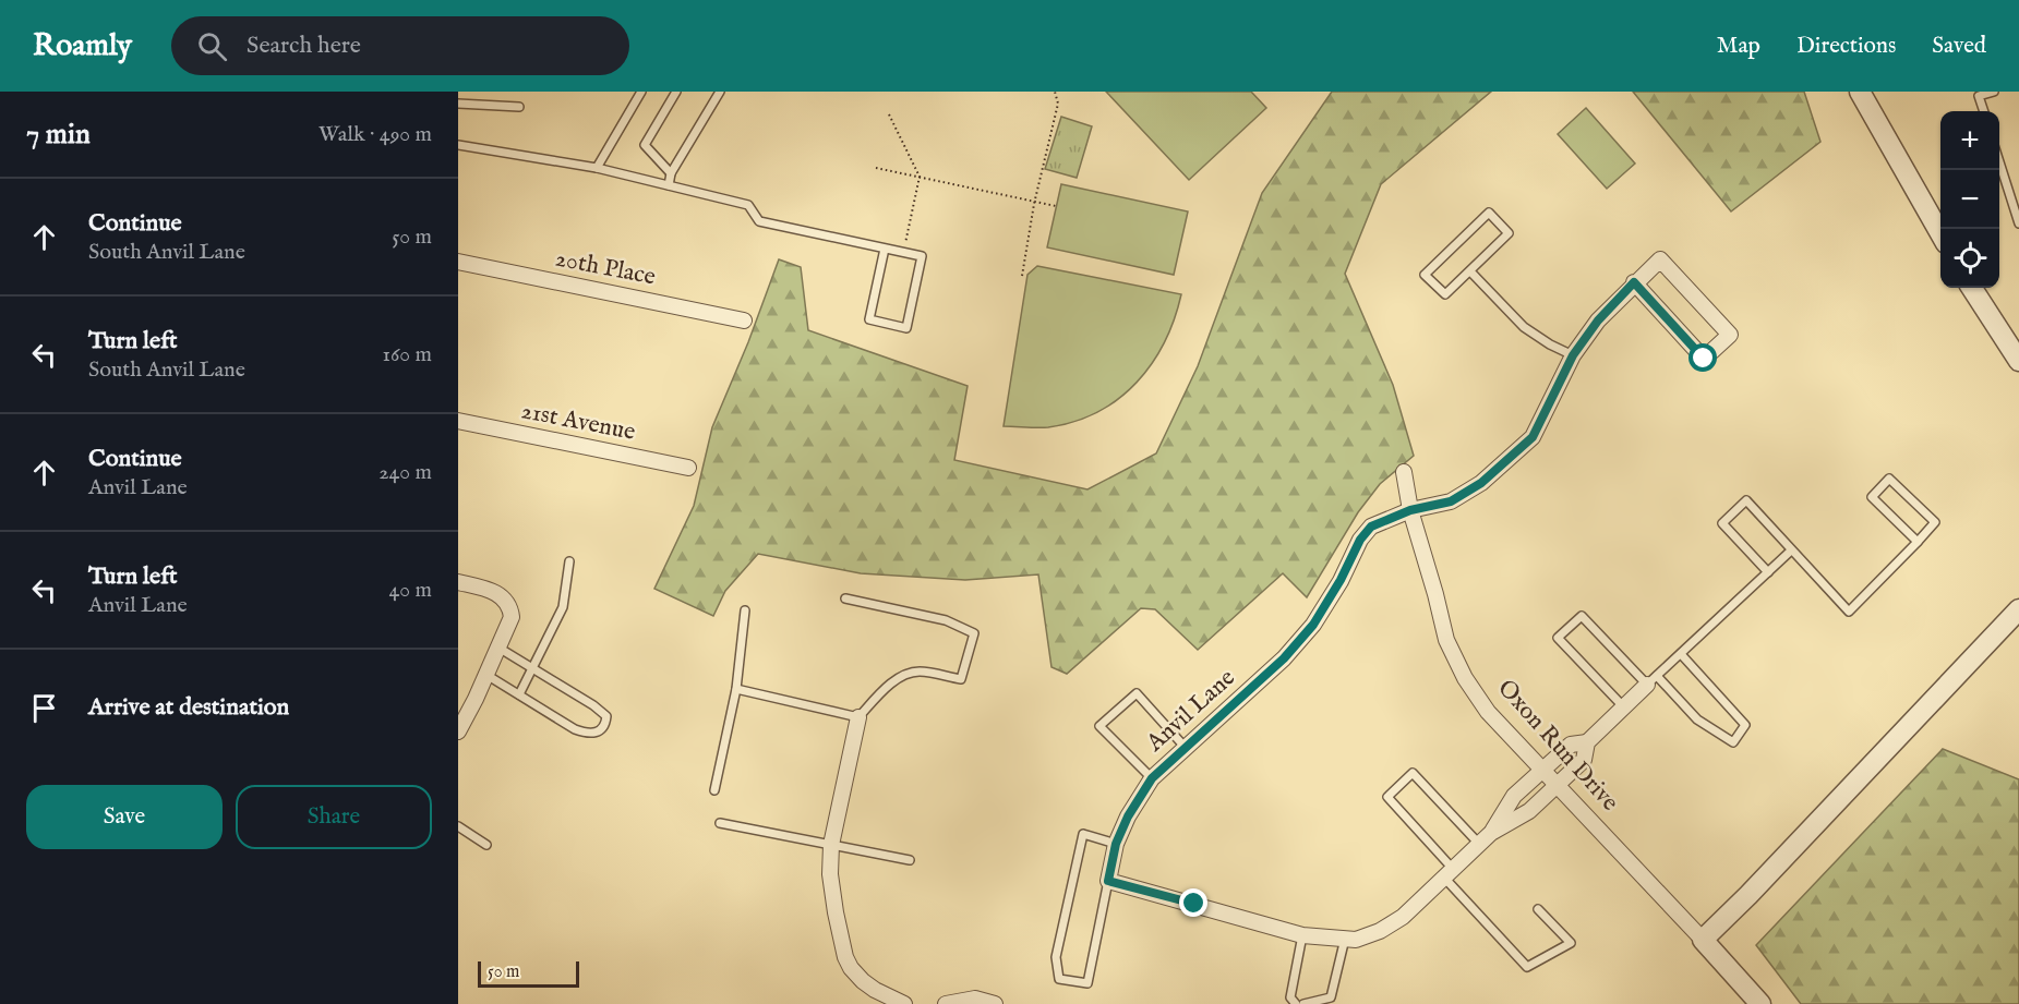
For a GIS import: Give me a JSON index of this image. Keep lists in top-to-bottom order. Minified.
{"streets":{"street":["20th Place","21st Avenue","Anvil Lane","Oxon Run Drive"]},"crossings":[["Anvil Lane","Oxon Run Drive"]],"scale_bar":"50 m","page":{"header":"Roamly","search":"Search here","nav":["Map","Directions","Saved"],"heading":["7 min","Walk · 490 m"],"map_buttons":["+","−"],"list":[["Continue","South Anvil Lane","50 m"],["Turn left","South Anvil Lane","160 m"],["Continue","Anvil Lane","240 m"],["Turn left","Anvil Lane","40 m"],"Arrive at destination"],"buttons":["Save","Share"],"scale":"50 m"}}
